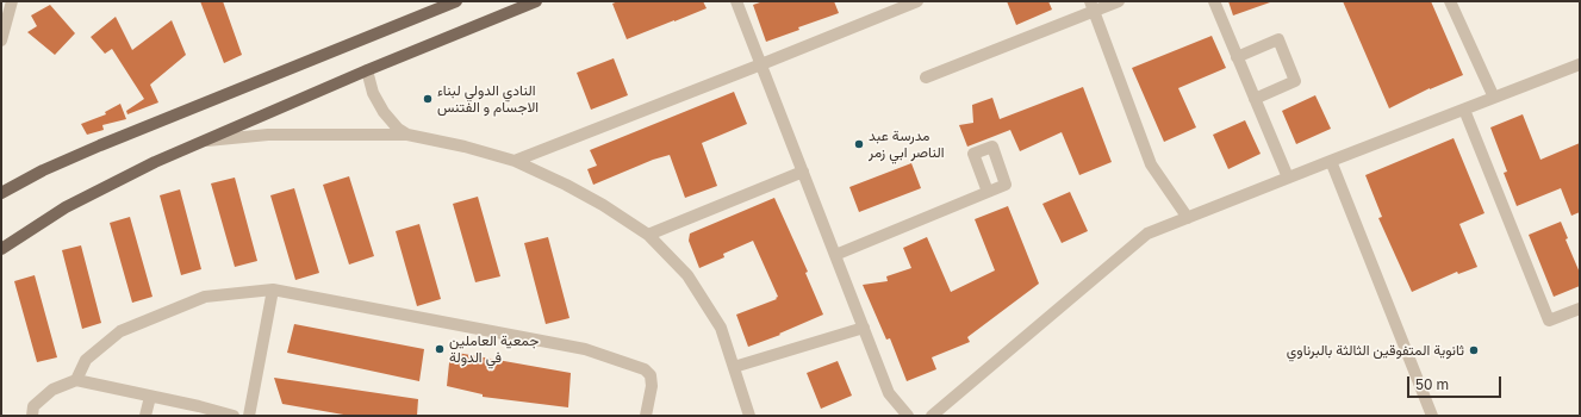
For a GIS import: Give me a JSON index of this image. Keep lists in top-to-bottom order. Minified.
{"places":["النادي الدولي لبناء الاجسام و الفتنس","مدرسة عبد الناصر ابي زمر","جمعية العاملين في الدولة","ثانوية المتفوقين الثالثة بالبرناوي"],"scale_bar":"50 m"}
